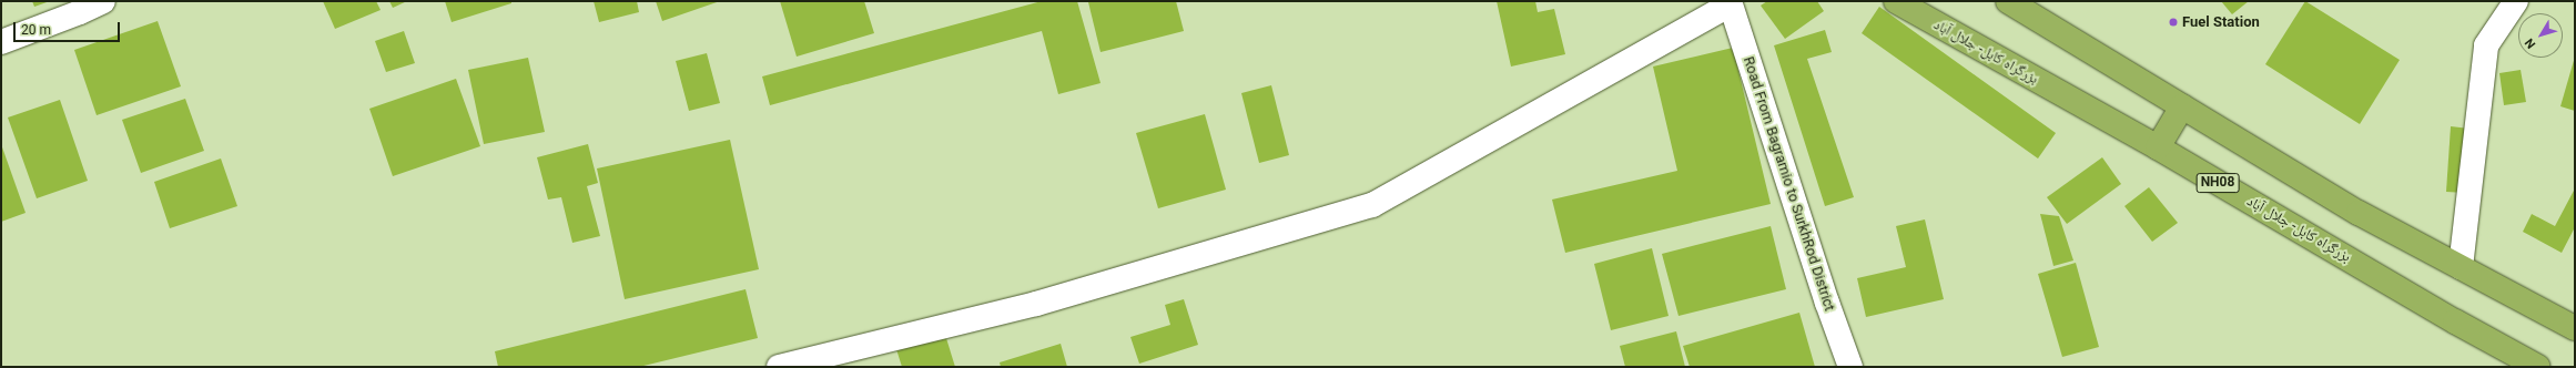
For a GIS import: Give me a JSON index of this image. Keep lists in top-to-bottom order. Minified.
{"streets":{"highway":["بزرگراه کابل- جلال آباد","NH08"],"street":["Road From Bagramio to SurkhRod District"]},"places":["Fuel Station"],"scale_bar":"20 m","north":"bottom left"}
